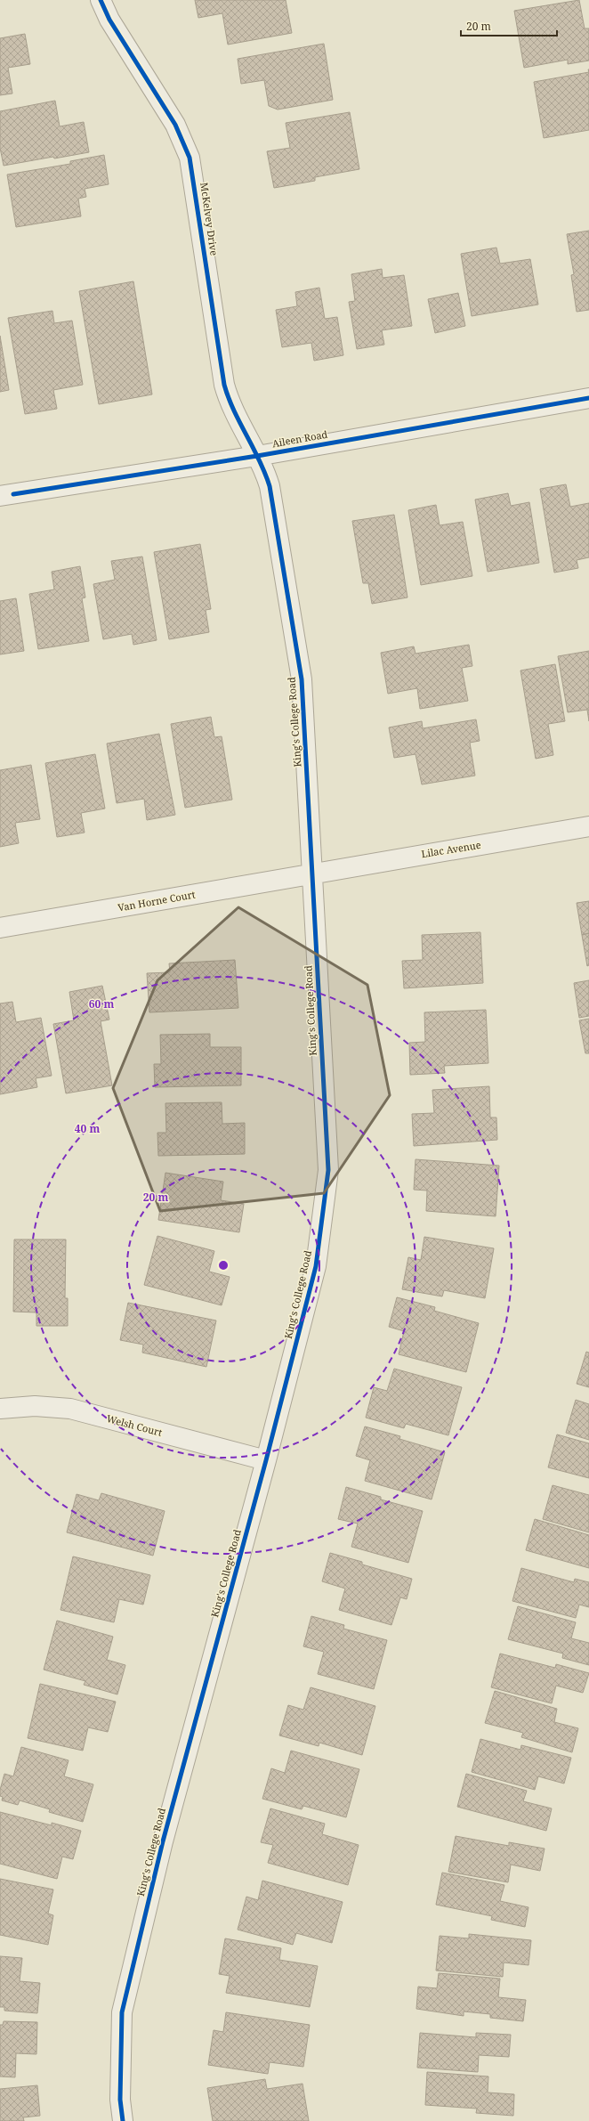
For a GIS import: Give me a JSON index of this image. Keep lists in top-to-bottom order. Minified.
{"streets":{"street":["McKelvey Drive","Aileen Road","King's College Road","Lilac Avenue","Van Horne Court","Welsh Court"]},"crossings":[["McKelvey Drive","Aileen Road"],["McKelvey Drive","King's College Road"],["Aileen Road","King's College Road"],["King's College Road","Lilac Avenue"],["King's College Road","Van Horne Court"],["King's College Road","Welsh Court"],["Lilac Avenue","Van Horne Court"]],"scale_bar":"20 m","rings":["60 m","40 m","20 m"]}
